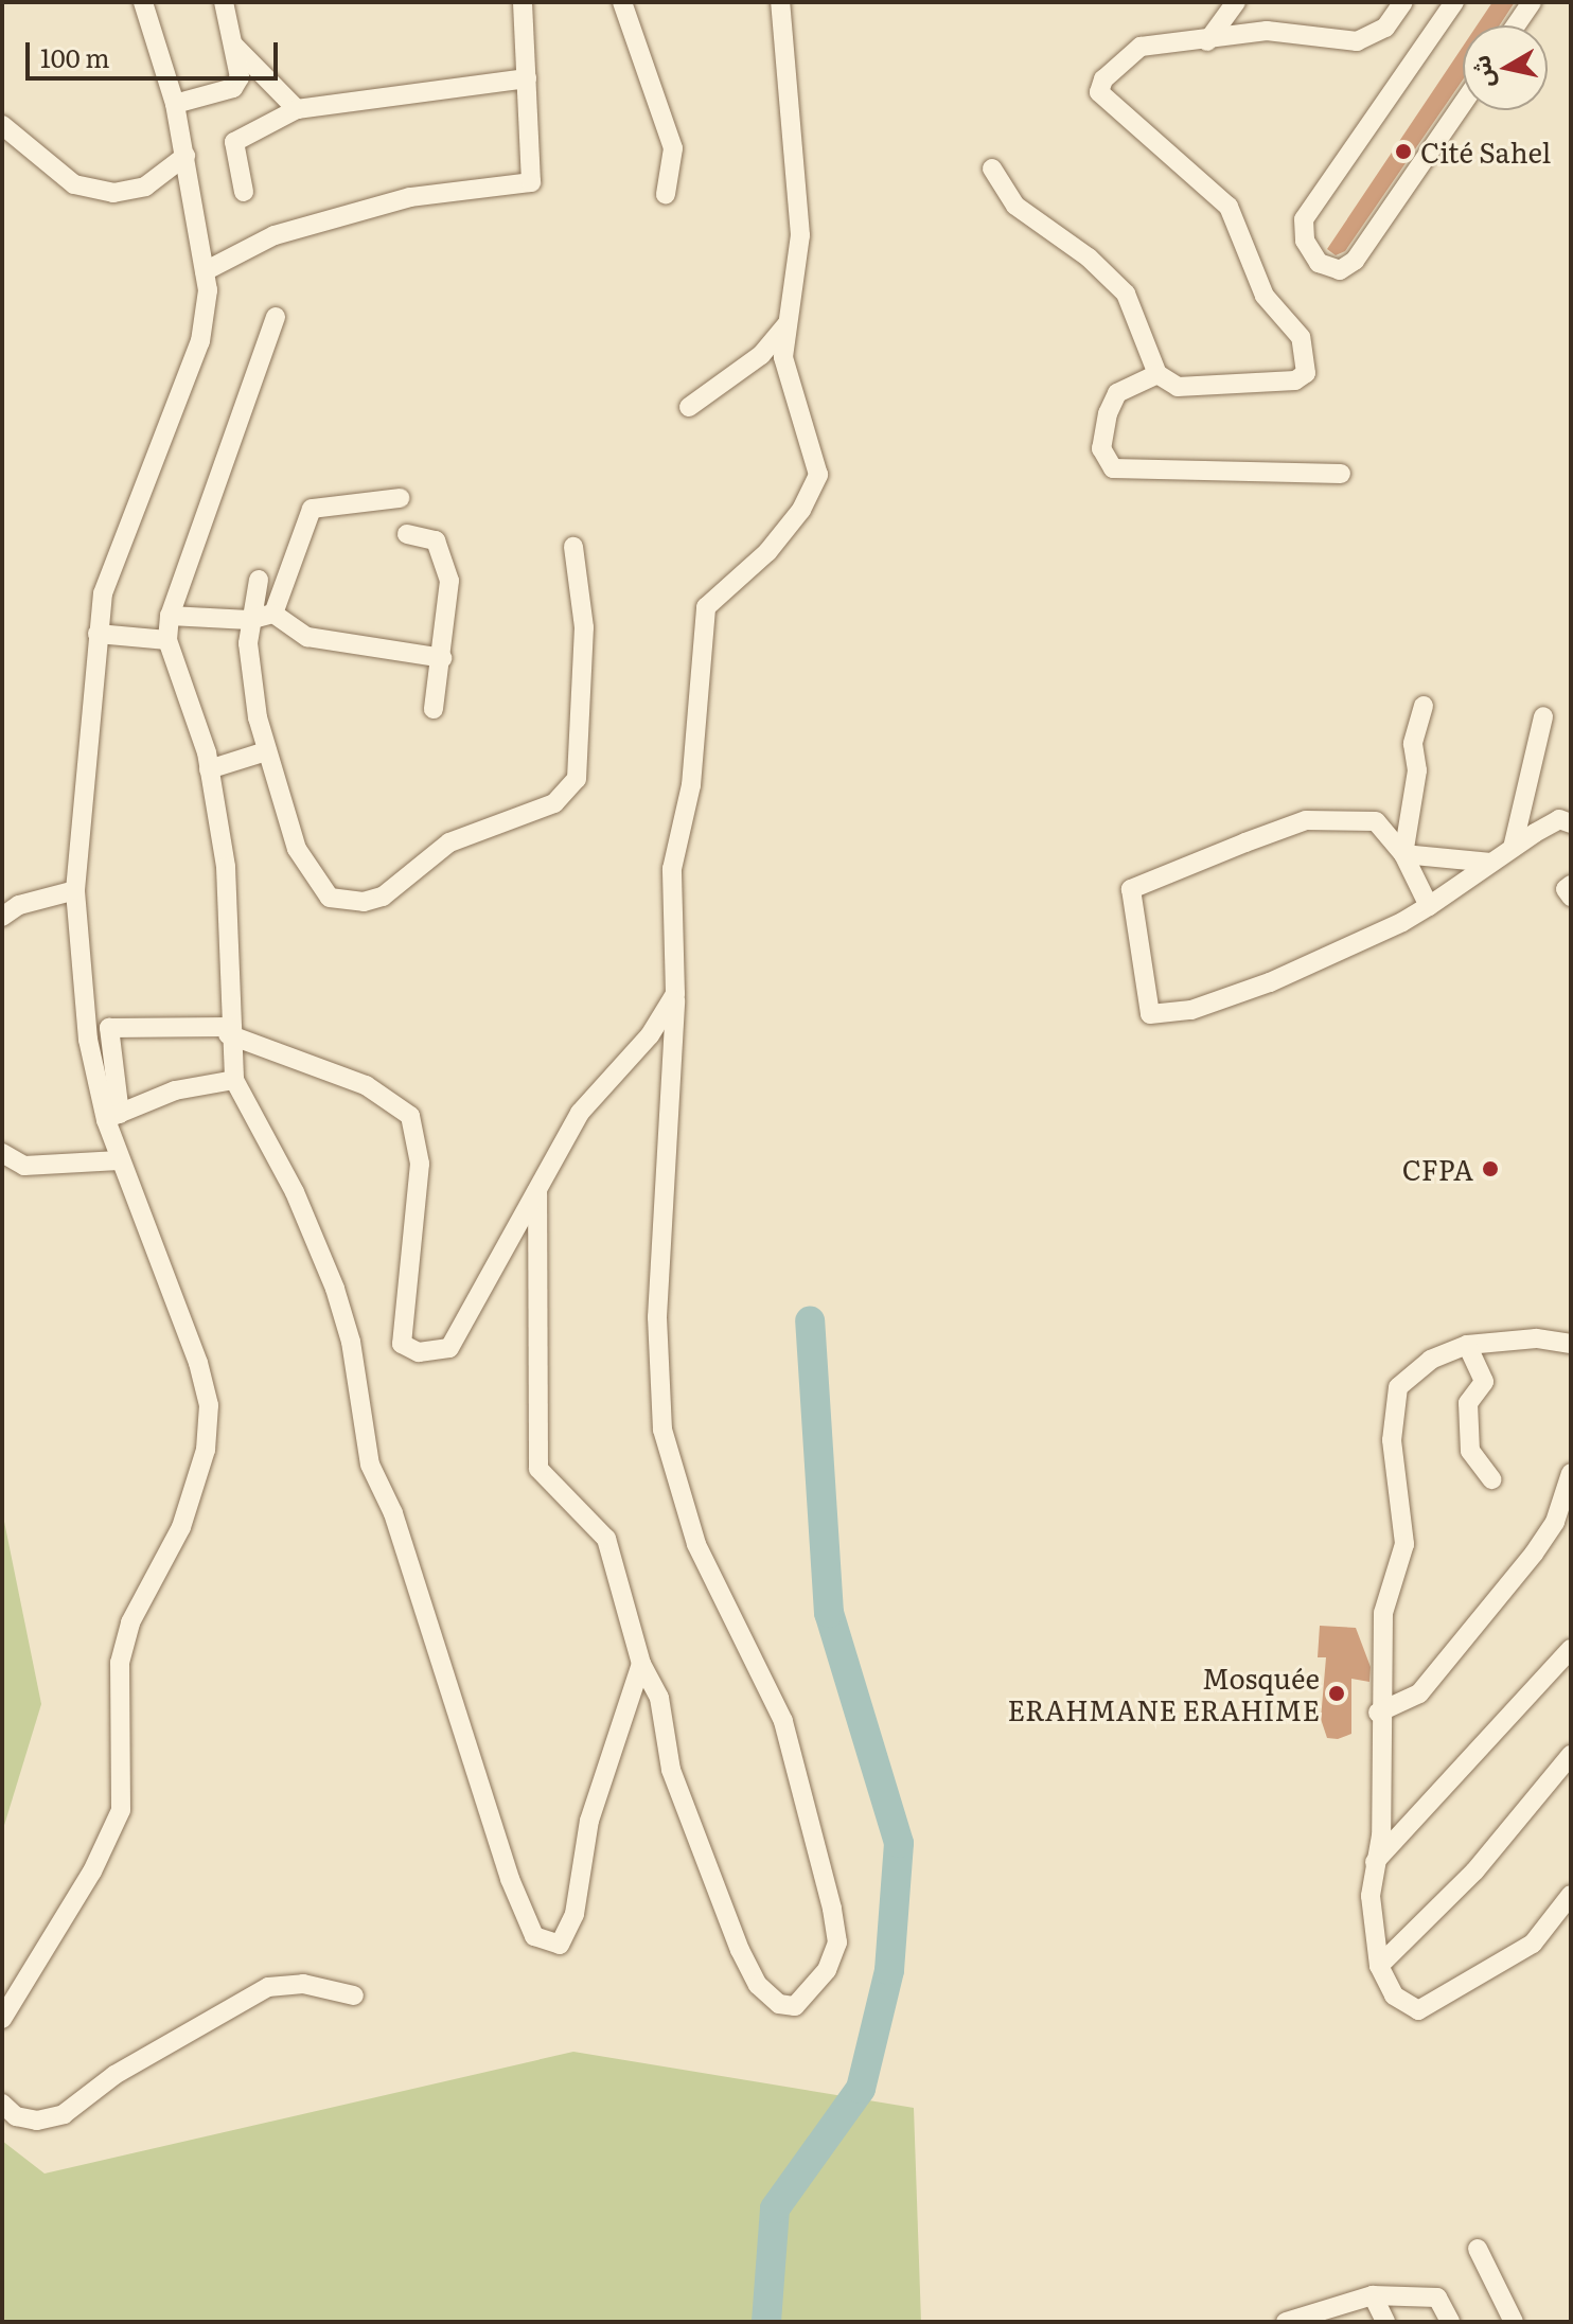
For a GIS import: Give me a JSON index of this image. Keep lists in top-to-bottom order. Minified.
{"places":["Cité Sahel","CFPA","Mosquée ERAHMANE ERAHIME"],"scale_bar":"100 m","north":"left"}
